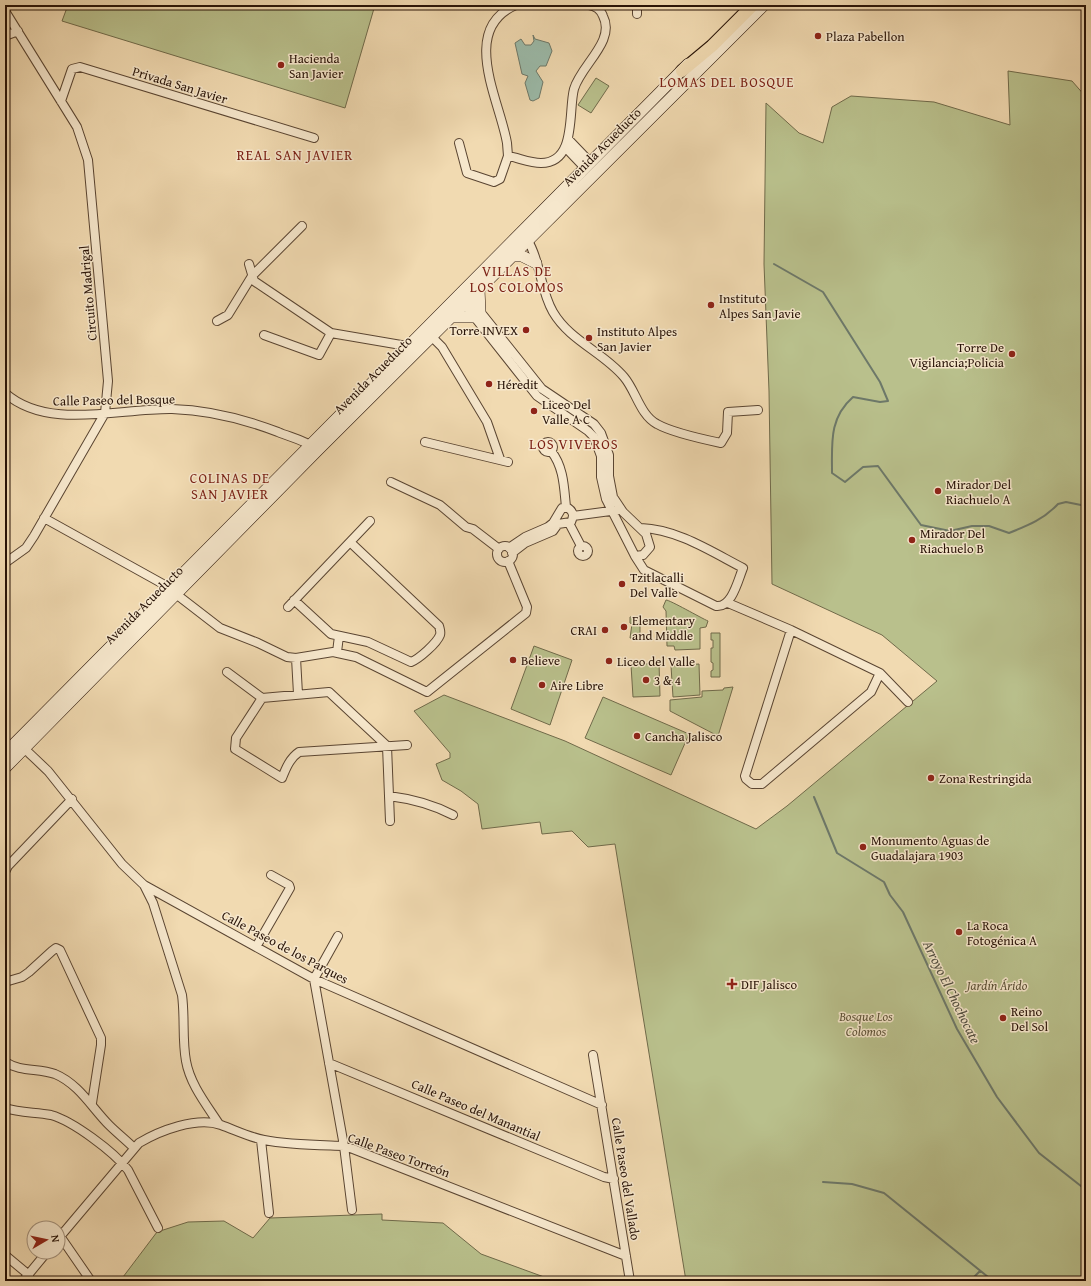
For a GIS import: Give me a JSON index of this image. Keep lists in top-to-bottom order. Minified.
{"streets":{"main road":["Avenida Acueducto"],"street":["Privada San Javier","Circuito Madrigal","Calle Paseo del Bosque","Calle Paseo de los Parques","Calle Paseo del Manantial","Calle Paseo Torreón","Calle Paseo del Vallado"]},"crossings":[["Privada San Javier","Circuito Madrigal"],["Avenida Acueducto","Calle Paseo del Bosque"],["Avenida Acueducto","Calle Paseo de los Parques"],["Circuito Madrigal","Calle Paseo del Bosque"],["Calle Paseo de los Parques","Calle Paseo del Vallado"],["Calle Paseo del Manantial","Calle Paseo del Vallado"],["Calle Paseo Torreón","Calle Paseo del Vallado"]],"districts":["LOMAS DEL BOSQUE","REAL SAN JAVIER","VILLAS DE LOS COLOMOS","LOS VIVEROS","COLINAS DE SAN JAVIER"],"water":["Arroyo El Chochocate"],"parks":["Jardín Árido","Bosque Los Colomos"],"places":{"other":["Plaza Pabellon","Hacienda San Javier","Instituto Alpes San Javie","Torre INVEX","Instituto Alpes San Javier","Torre De Vigilancia;Policia","Héredit","Liceo Del Valle A C","Mirador Del Riachuelo A","Mirador Del Riachuelo B","Tzitlacalli Del Valle","Elementary and Middle","CRAI","Believe","Liceo del Valle","3 & 4","Aire Libre","Cancha Jalisco","Zona Restringida","Monumento Aguas de Guadalajara 1903","La Roca Fotogénica A","Reino Del Sol"],"health":["DIF Jalisco"]},"north":"right"}
